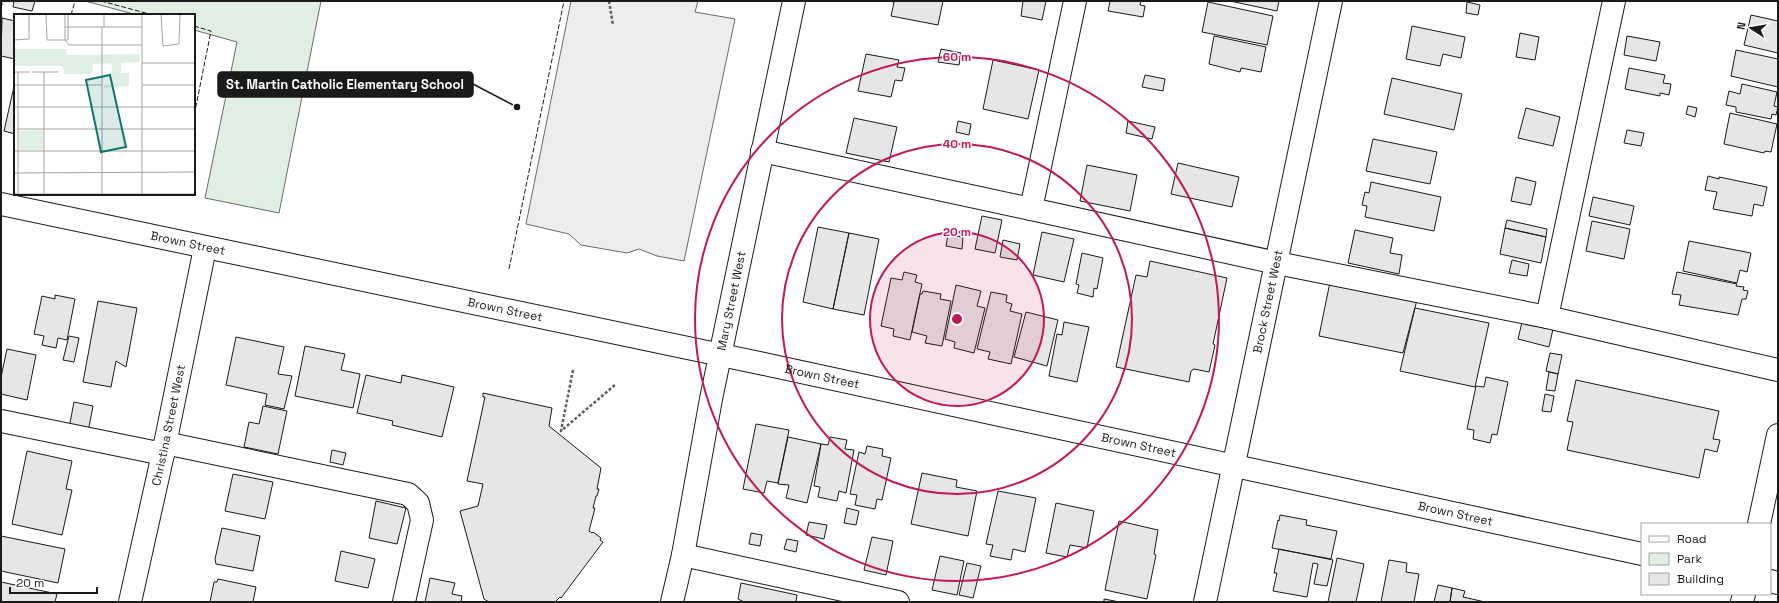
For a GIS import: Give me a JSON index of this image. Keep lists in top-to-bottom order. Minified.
{"streets":{"street":["Brown Street","Mary Street West","Brock Street West","Christina Street West"]},"crossings":[["Brown Street","Mary Street West"],["Brown Street","Brock Street West"],["Brown Street","Christina Street West"]],"places":["St. Martin Catholic Elementary School"],"legend":["Road","Park","Building"],"scale_bar":"20 m","north":"left","rings":["60 m","40 m","20 m"]}
